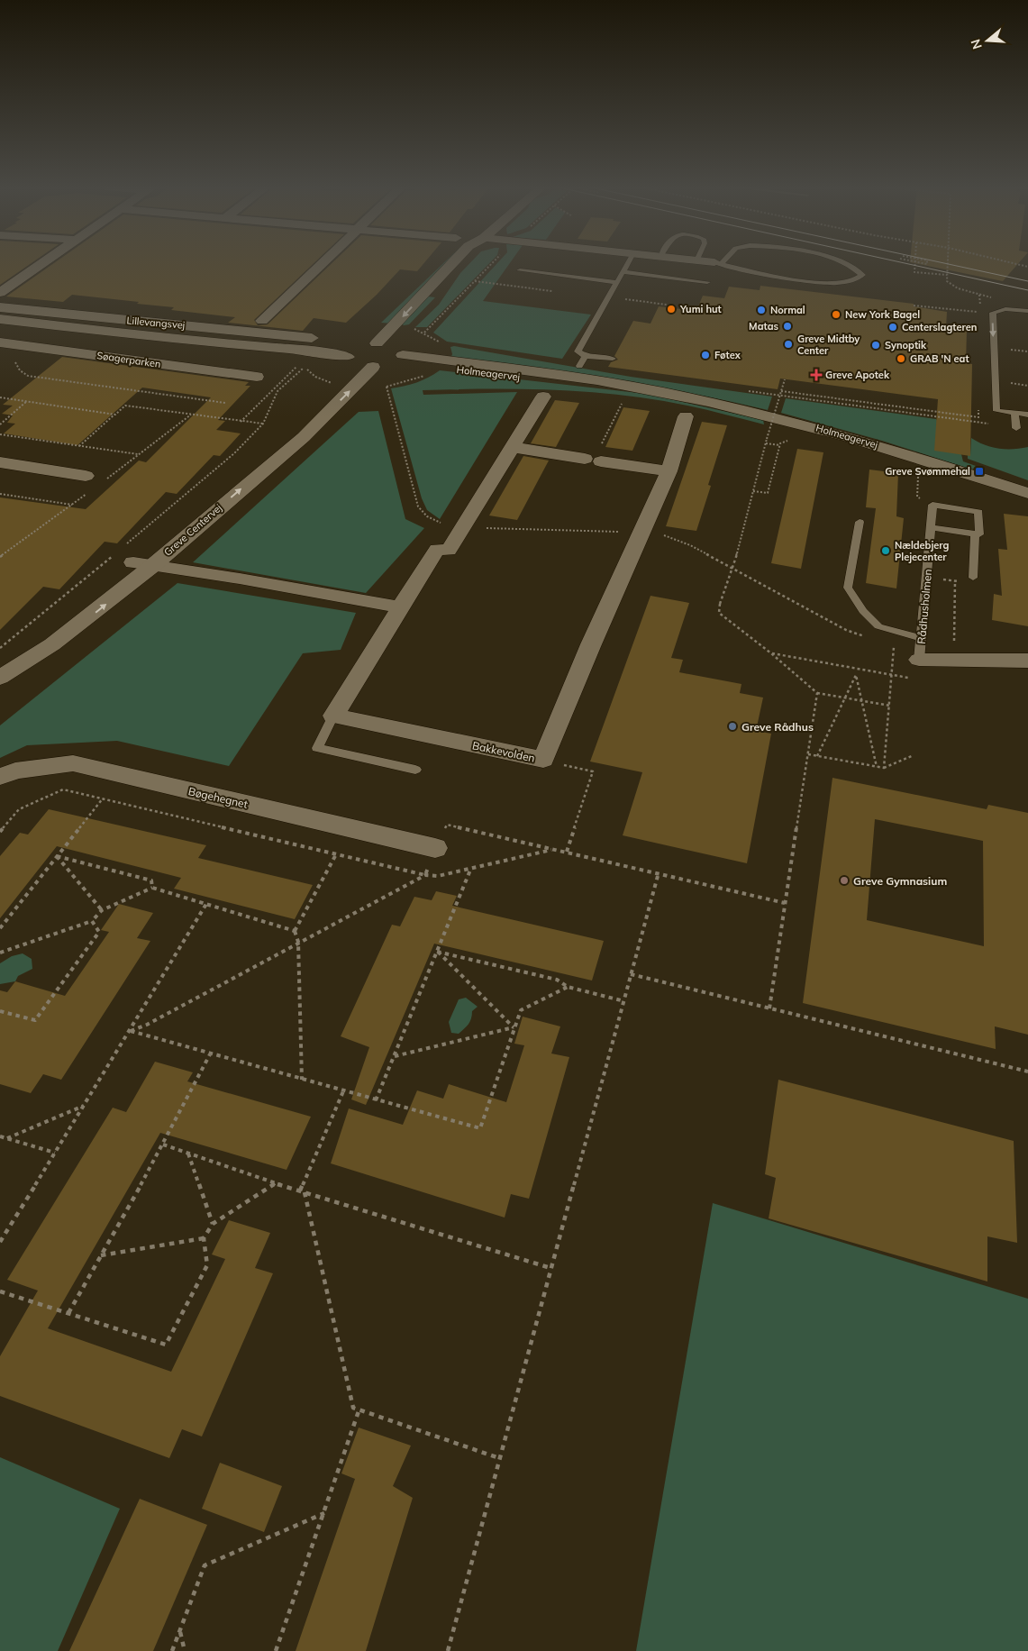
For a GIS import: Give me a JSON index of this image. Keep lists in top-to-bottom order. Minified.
{"streets":{"street":["Lillevangsvej","Søagerparken","Holmeagervej","Greve Centervej","Rådhusholmen","Bakkevolden","Bøgehegnet"]},"crossings":[["Lillevangsvej","Greve Centervej"]],"places":{"other":["Yumi hut","Normal","New York Bagel","Matas","Centerslagteren","Greve Midtby Center","Synoptik","Føtex","GRAB 'N eat","Nældebjerg Plejecenter","Greve Rådhus","Greve Gymnasium"],"health":["Greve Apotek"],"transit":["Greve Svømmehal"]},"north":"left"}
